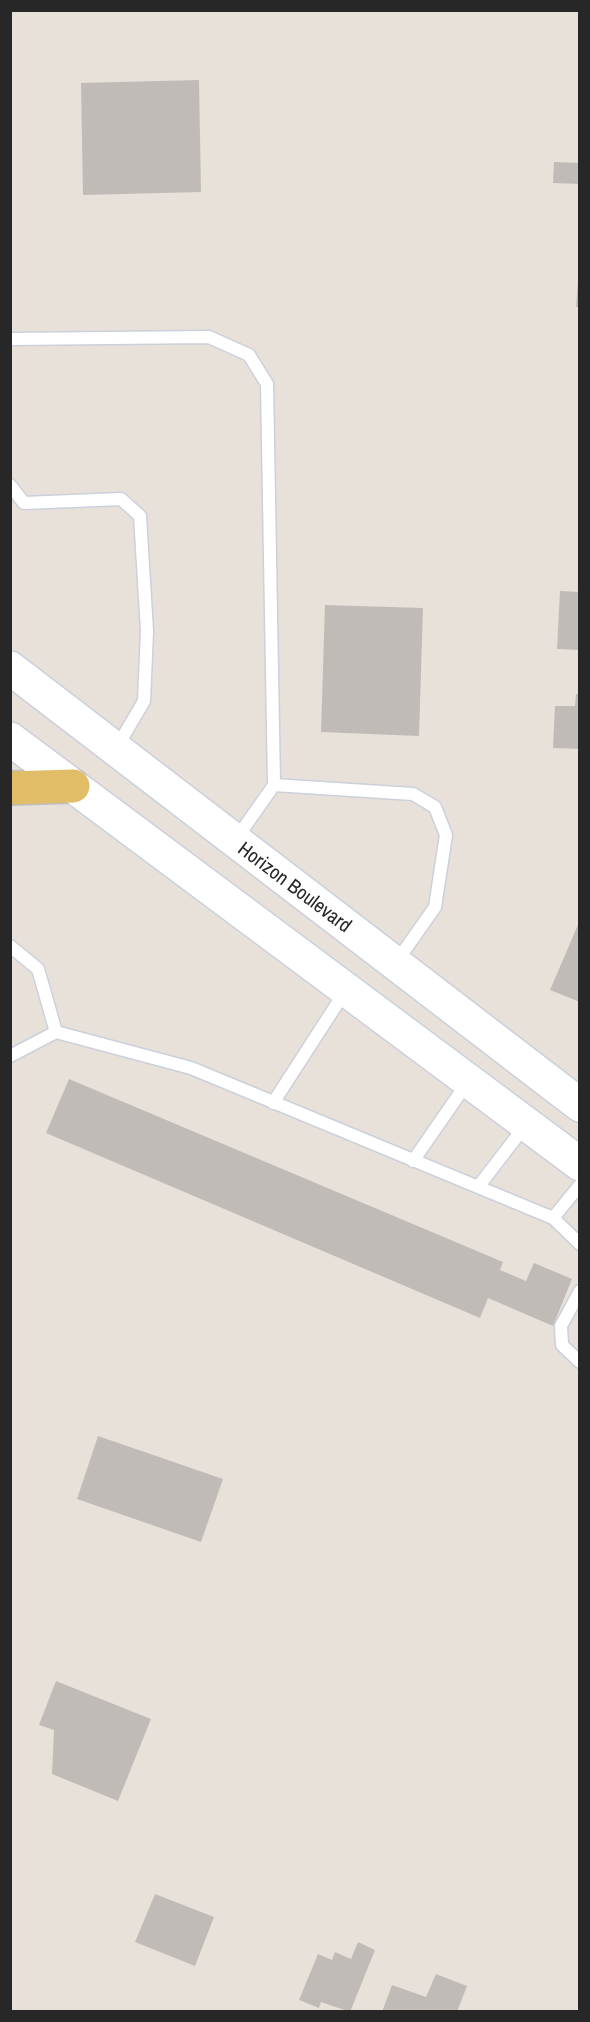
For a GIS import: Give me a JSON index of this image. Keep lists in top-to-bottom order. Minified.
{"streets":{"main road":["Horizon Boulevard"]}}
